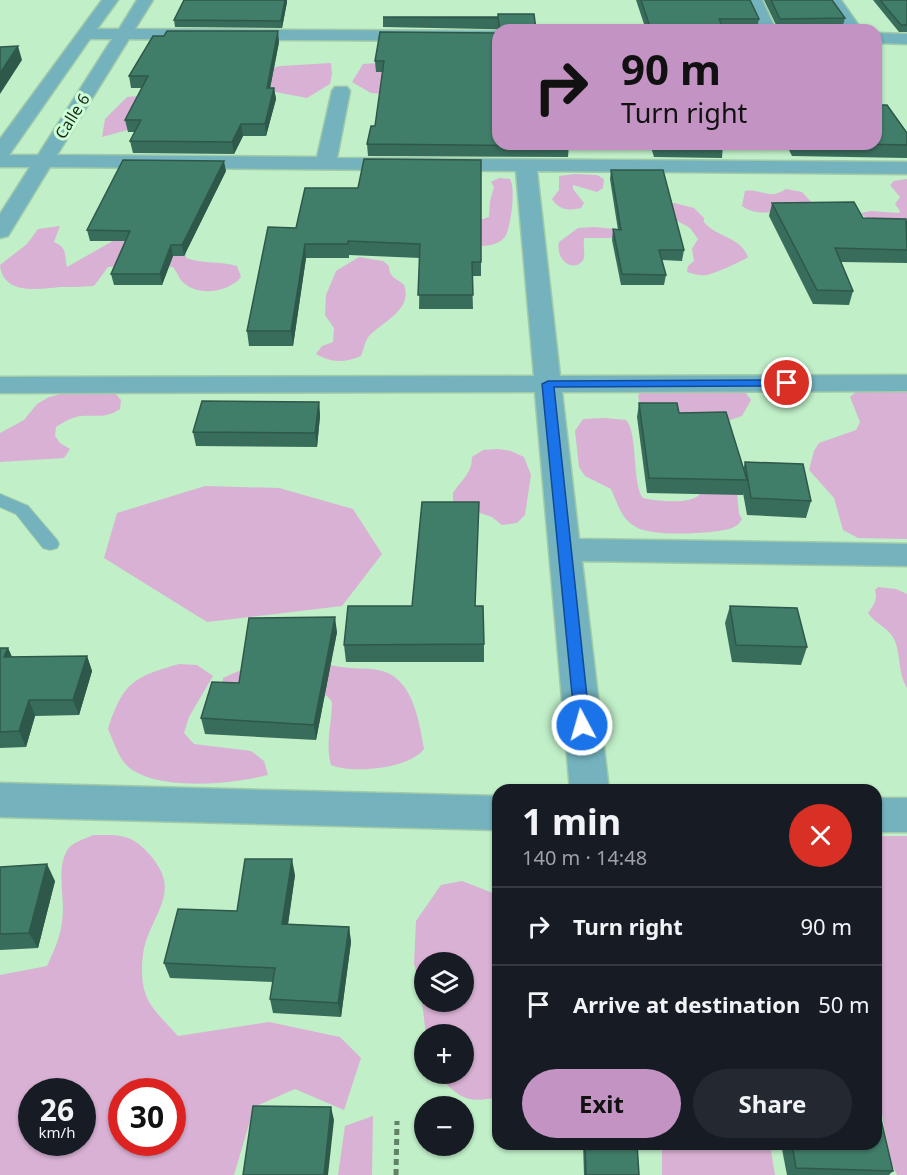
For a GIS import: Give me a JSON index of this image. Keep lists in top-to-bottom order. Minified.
{"streets":{"street":["Calle 6"]},"page":{"turn":["90 m","Turn right"],"heading":["1 min","140 m · 14:48"],"list":[{"name":"Turn right","value":"90 m"},{"name":"Arrive at destination","value":"50 m"}],"map_buttons":["+","−"],"buttons":["Exit","Share"],"speed":"26 km/h","limit":"30"}}
